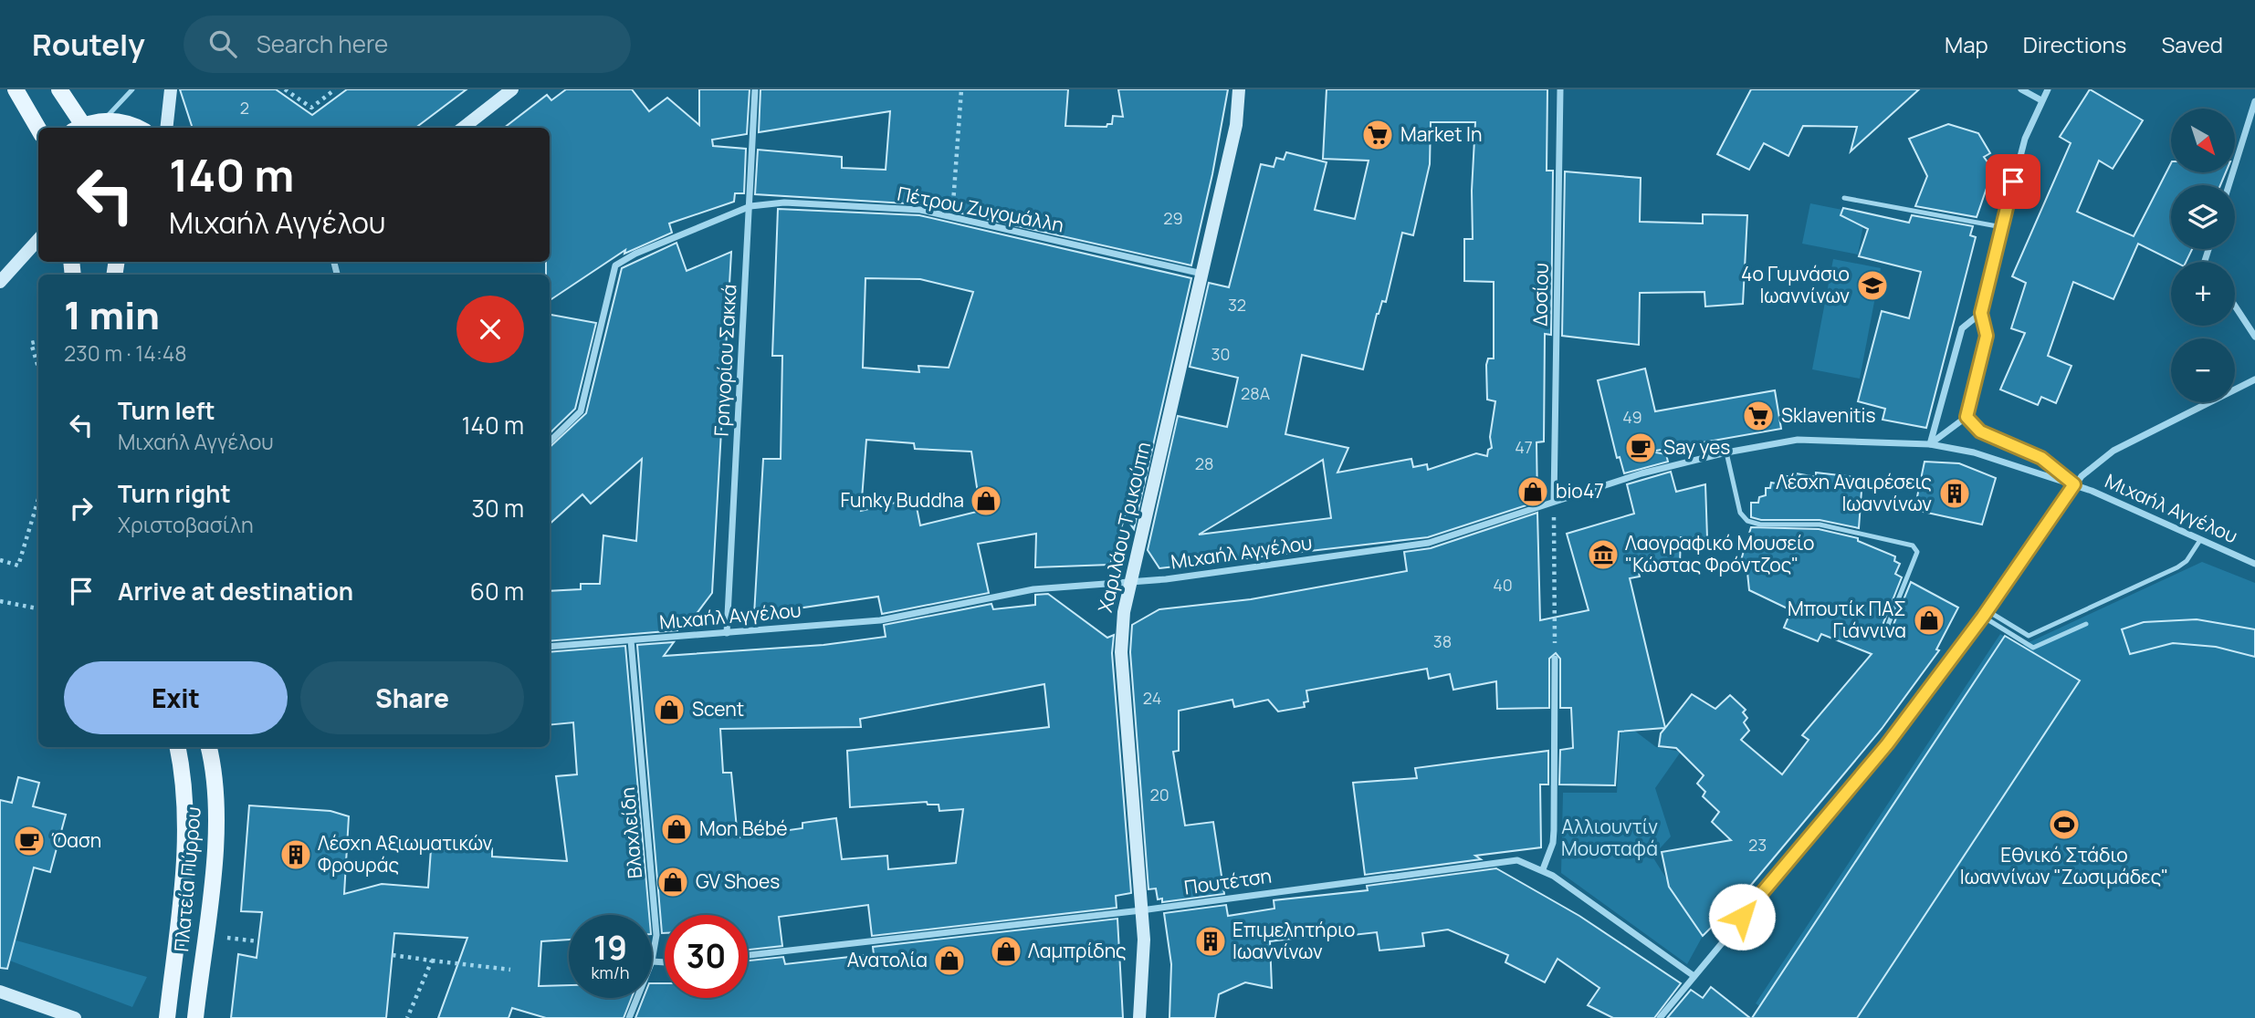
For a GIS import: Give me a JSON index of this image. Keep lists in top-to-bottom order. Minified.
{"streets":{"main road":["Πλατεία Πύρρου"],"street":["Πέτρου Ζυγομάλλη","Δοσίου","Γρηγορίου Σακκά","Μιχαήλ Αγγέλου","Χαριλάου Τρικούπη","Βλαχλείδη","Πουτέτση"]},"crossings":[["Πέτρου Ζυγομάλλη","Γρηγορίου Σακκά"],["Πέτρου Ζυγομάλλη","Χαριλάου Τρικούπη"],["Δοσίου","Μιχαήλ Αγγέλου"],["Γρηγορίου Σακκά","Μιχαήλ Αγγέλου"],["Μιχαήλ Αγγέλου","Χαριλάου Τρικούπη"],["Μιχαήλ Αγγέλου","Βλαχλείδη"],["Χαριλάου Τρικούπη","Πουτέτση"]],"parks":["Αλλιουντίν Μουσταφά"],"places":{"supermarket":["Market In","Sklavenitis"],"school or university":["4ο Γυμνάσιο Ιωαννίνων"],"cafe":["Say yes","Όαση"],"shop":["bio47","Funky Buddha","Μπουτίκ ΠΑΣ Γιάννινα","Scent","Mon Bébé","GV Shoes","Λαμπρίδης","Ανατολία"],"building":["Λέσχη Αναιρέσεις Ιωαννίνων","Λέσχη Αξιωματικών Φρουράς","Επιμελητήριο Ιωαννίνων"],"museum":["Λαογραφικό Μουσείο \"Κώστας Φρόντζος\""],"sports":["Εθνικό Στάδιο Ιωαννίνων \"Ζωσιμάδες\""]},"house_numbers":["2","29","32","30","28Α","49","47","28","40","38","24","20","23"],"north":"bottom right","page":{"header":"Routely","search":"Search here","nav":["Map","Directions","Saved"],"map_buttons":["+","−"],"turn":["140 m","Μιχαήλ Αγγέλου"],"heading":["1 min","230 m · 14:48"],"list":[{"name":"Turn left","note":"Μιχαήλ Αγγέλου","value":"140 m"},{"name":"Turn right","note":"Χριστοβασίλη","value":"30 m"},{"name":"Arrive at destination","value":"60 m"}],"buttons":["Exit","Share"],"speed":"19 km/h","limit":"30"}}
